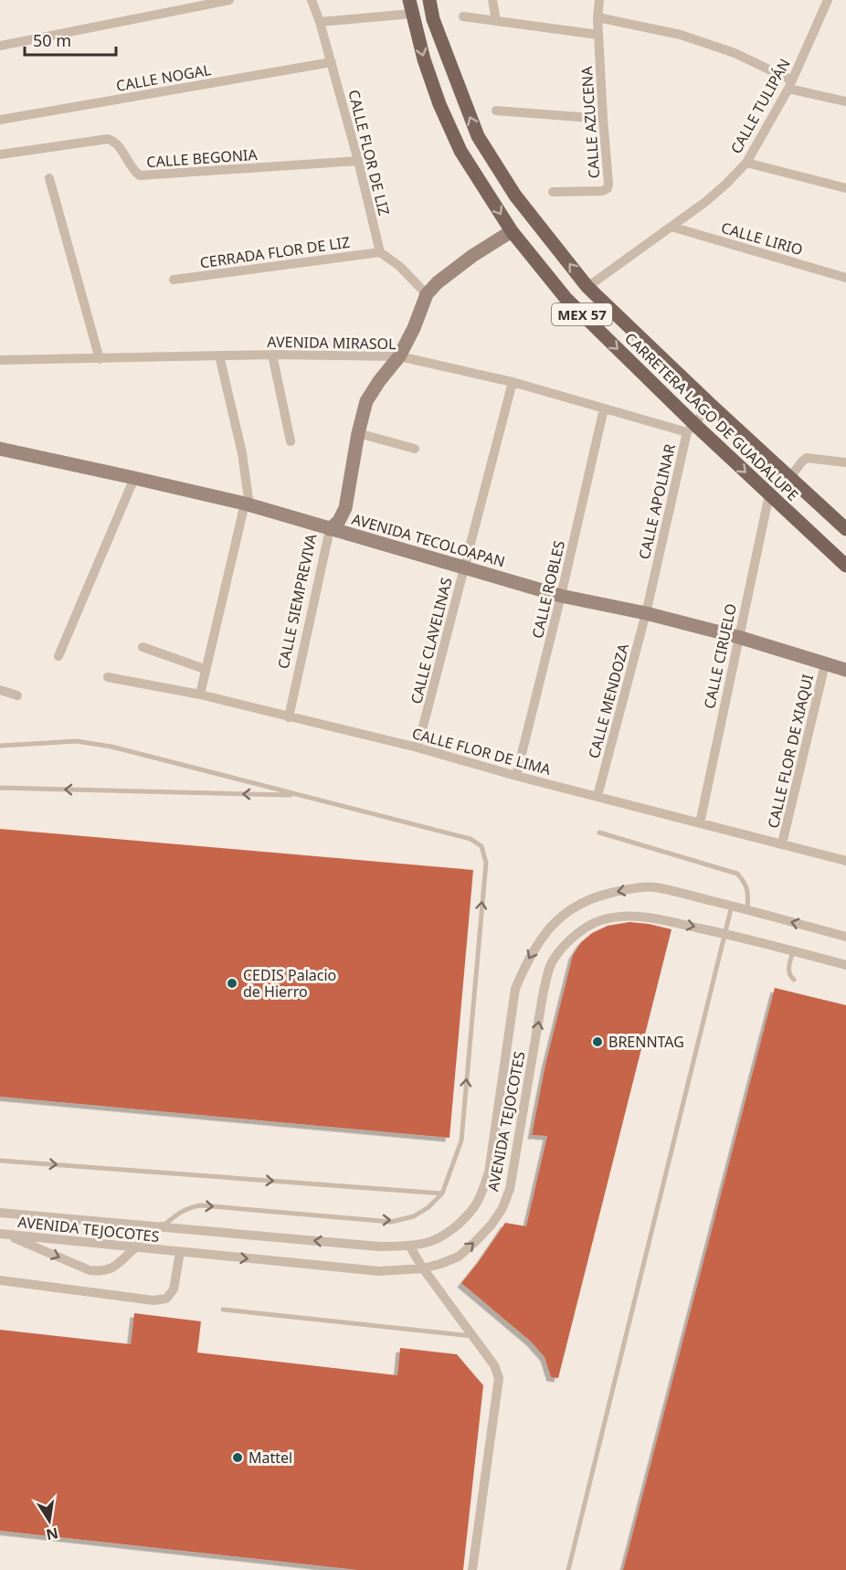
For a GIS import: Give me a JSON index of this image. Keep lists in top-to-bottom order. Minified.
{"streets":{"main road":["MEX 57","CARRETERA LAGO DE GUADALUPE"],"street":["CALLE NOGAL","CALLE TULIPÁN","CALLE AZUCENA","CALLE FLOR DE LIZ","CALLE BEGONIA","CALLE LIRIO","CERRADA FLOR DE LIZ","AVENIDA MIRASOL","CALLE APOLINAR","AVENIDA TECOLOAPAN","CALLE ROBLES","CALLE SIEMPREVIVA","CALLE CLAVELINAS","CALLE CIRUELO","CALLE MENDOZA","CALLE FLOR DE LIMA","CALLE FLOR DE XIAQUI","AVENIDA TEJOCOTES"]},"crossings":[["CALLE NOGAL","CALLE FLOR DE LIZ"],["CALLE TULIPÁN","CALLE LIRIO"],["CALLE TULIPÁN","CARRETERA LAGO DE GUADALUPE"],["CALLE FLOR DE LIZ","CALLE BEGONIA"],["CALLE FLOR DE LIZ","CERRADA FLOR DE LIZ"],["AVENIDA MIRASOL","CARRETERA LAGO DE GUADALUPE"],["AVENIDA MIRASOL","CALLE APOLINAR"],["AVENIDA MIRASOL","CALLE ROBLES"],["AVENIDA MIRASOL","CALLE SIEMPREVIVA"],["AVENIDA MIRASOL","CALLE CLAVELINAS"],["CARRETERA LAGO DE GUADALUPE","CALLE APOLINAR"],["CARRETERA LAGO DE GUADALUPE","CALLE SIEMPREVIVA"],["CARRETERA LAGO DE GUADALUPE","CALLE CIRUELO"],["CALLE APOLINAR","AVENIDA TECOLOAPAN"],["CALLE APOLINAR","CALLE MENDOZA"],["AVENIDA TECOLOAPAN","CALLE ROBLES"],["AVENIDA TECOLOAPAN","CALLE SIEMPREVIVA"],["AVENIDA TECOLOAPAN","CALLE CLAVELINAS"],["AVENIDA TECOLOAPAN","CALLE CIRUELO"],["AVENIDA TECOLOAPAN","CALLE MENDOZA"],["AVENIDA TECOLOAPAN","CALLE FLOR DE XIAQUI"],["CALLE ROBLES","CALLE FLOR DE LIMA"],["CALLE SIEMPREVIVA","CALLE FLOR DE LIMA"],["CALLE CLAVELINAS","CALLE FLOR DE LIMA"],["CALLE CIRUELO","CALLE FLOR DE LIMA"],["CALLE MENDOZA","CALLE FLOR DE LIMA"],["CALLE FLOR DE LIMA","CALLE FLOR DE XIAQUI"]],"places":["CEDIS Palacio de Hierro","BRENNTAG","Mattel"],"scale_bar":"50 m","north":"bottom"}
